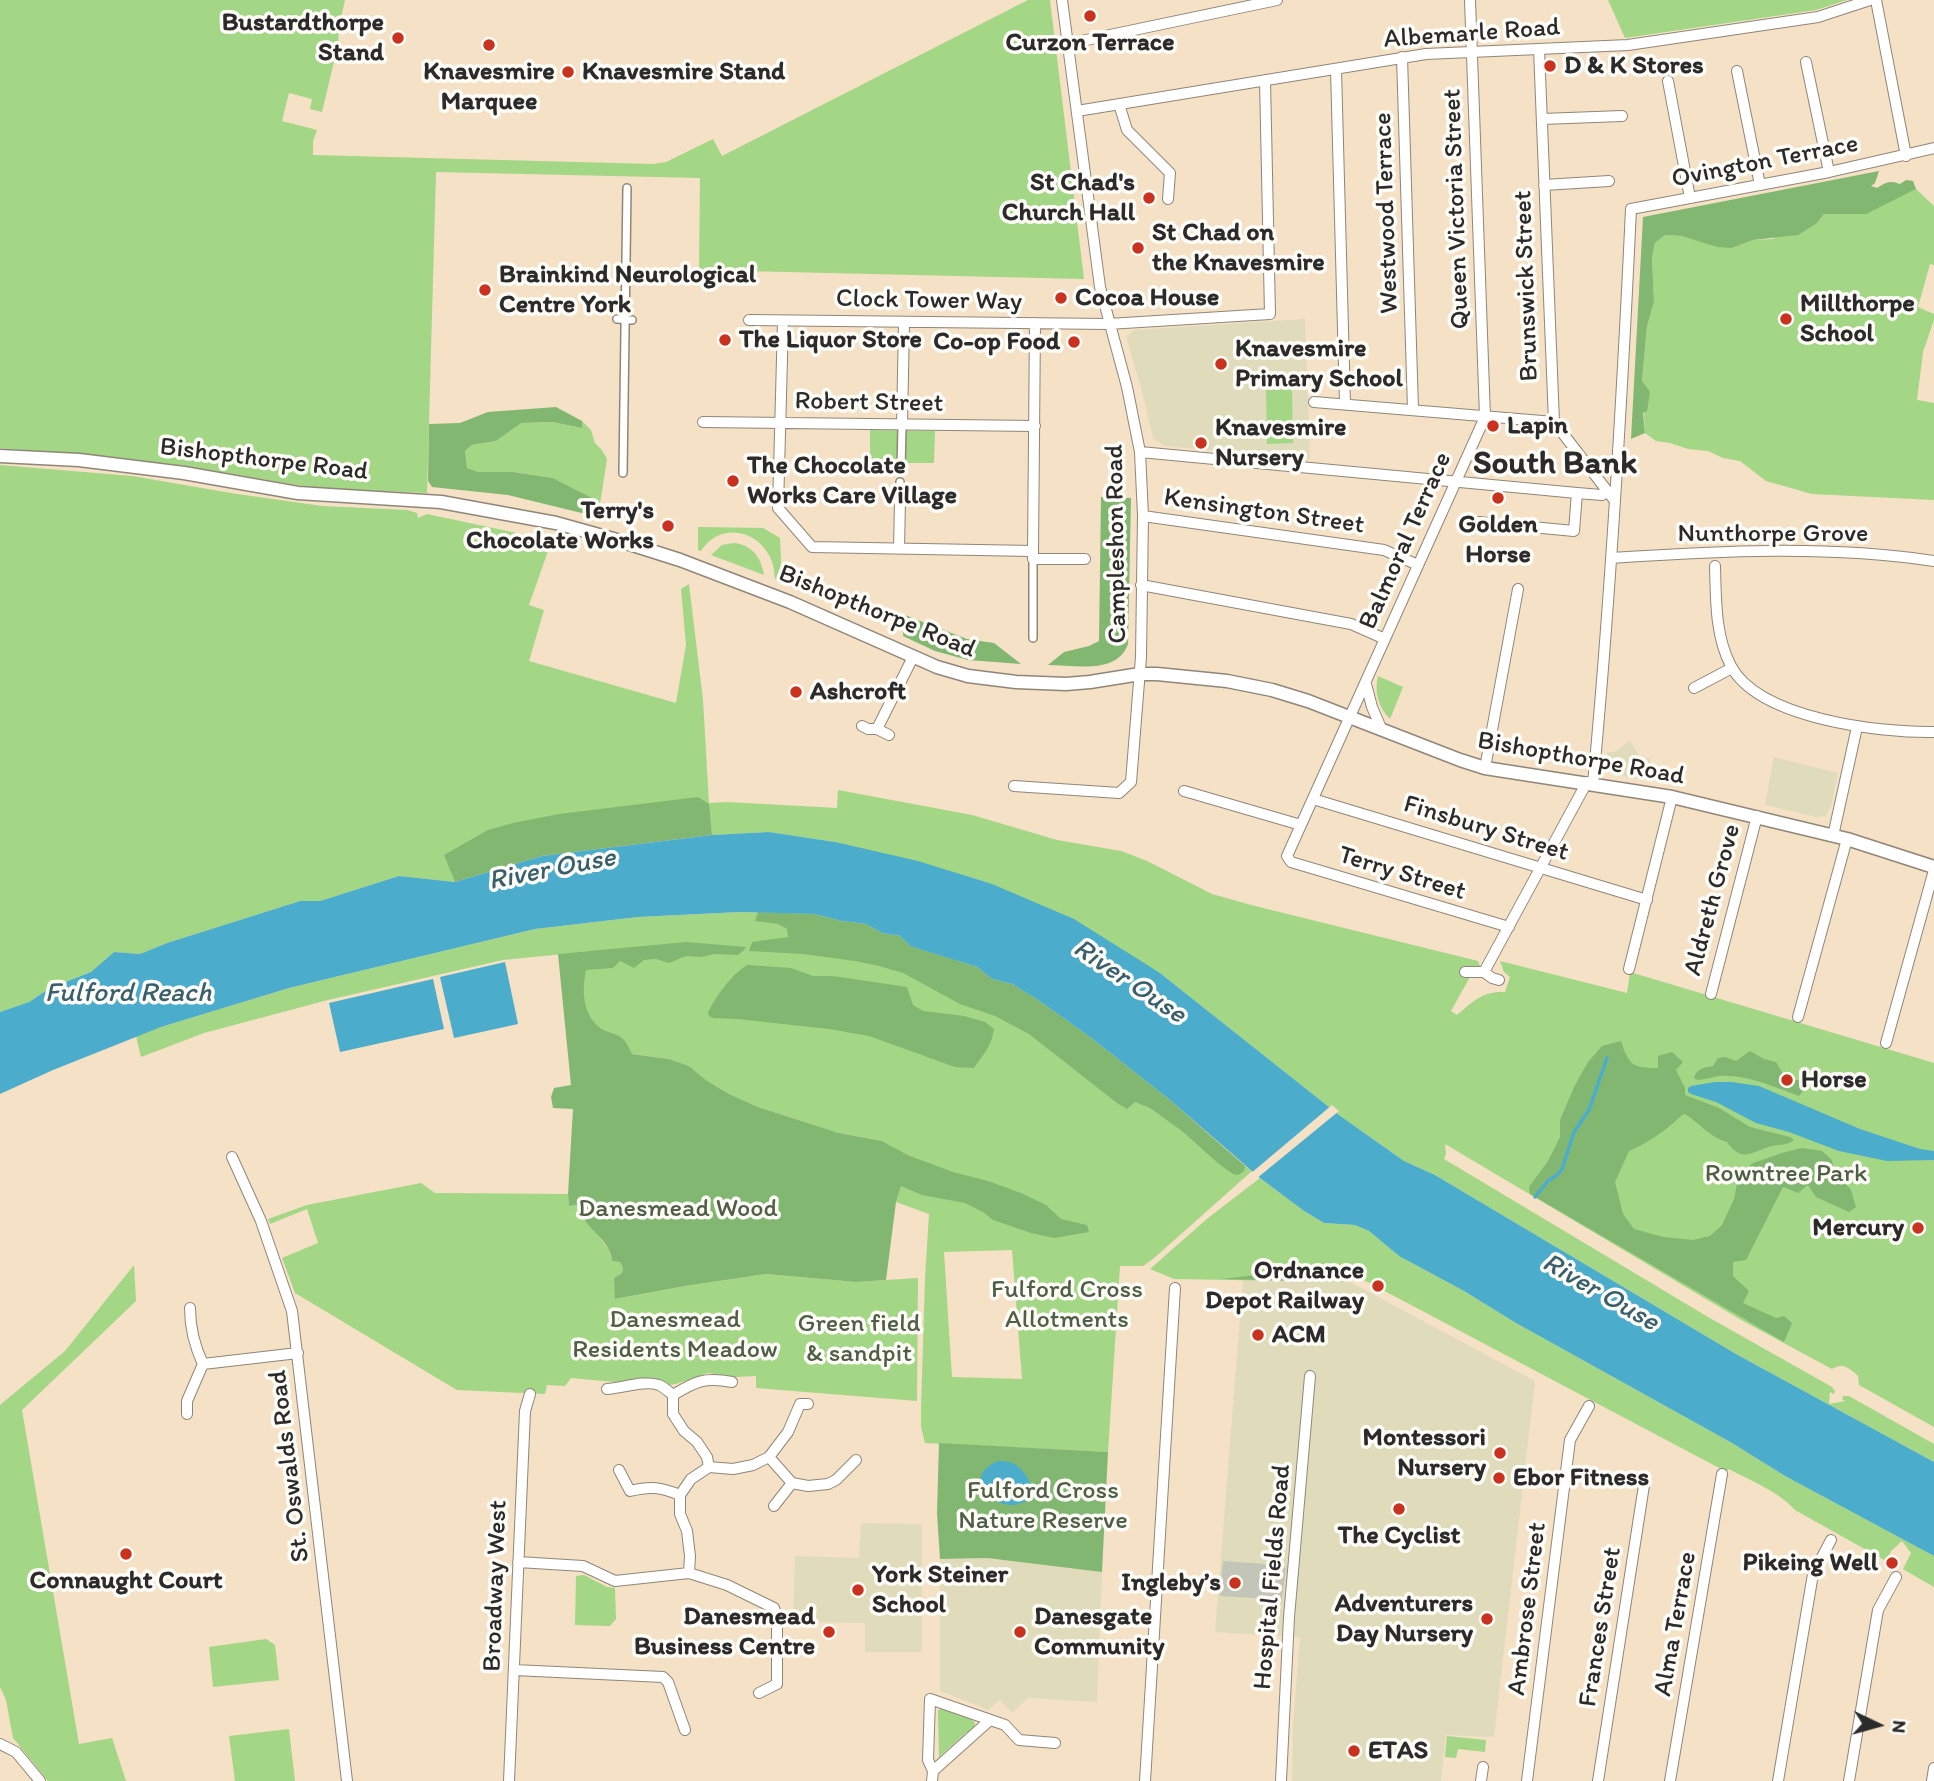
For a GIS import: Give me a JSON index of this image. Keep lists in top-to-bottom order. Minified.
{"streets":{"street":["Albemarle Road","Ovington Terrace","Queen Victoria Street","Westwood Terrace","Brunswick Street","Clock Tower Way","Robert Street","Bishopthorpe Road","Kensington Street","Nunthorpe Grove","Balmoral Terrace","Campleshon Road","Finsbury Street","Terry Street","Aldreth Grove","St. Oswalds Road","Hospital Fields Road","Broadway West","Ambrose Street","Alma Terrace","Frances Street"]},"crossings":[["Albemarle Road","Queen Victoria Street"],["Albemarle Road","Westwood Terrace"],["Albemarle Road","Brunswick Street"],["Albemarle Road","Clock Tower Way"],["Albemarle Road","Campleshon Road"],["Queen Victoria Street","Balmoral Terrace"],["Clock Tower Way","Campleshon Road"],["Bishopthorpe Road","Balmoral Terrace"],["Bishopthorpe Road","Campleshon Road"],["Bishopthorpe Road","Aldreth Grove"],["Kensington Street","Balmoral Terrace"],["Kensington Street","Campleshon Road"],["Balmoral Terrace","Finsbury Street"],["Balmoral Terrace","Terry Street"]],"districts":["South Bank"],"water":["River Ouse","Fulford Reach"],"parks":["Rowntree Park","Danesmead Wood","Fulford Cross Allotments","Danesmead Residents Meadow","Green field & sandpit","Fulford Cross Nature Reserve"],"places":["Curzon Terrace","Bustardthorpe Stand","Knavesmire Marquee","D & K Stores","Knavesmire Stand","St Chad's Church Hall","St Chad on the Knavesmire","Brainkind Neurological Centre York","Cocoa House","Millthorpe School","The Liquor Store","Co-op Food","Knavesmire Primary School","Lapin","Knavesmire Nursery","The Chocolate Works Care Village","Golden Horse","Terry's Chocolate Works","Ashcroft","Horse","Mercury","Ordnance Depot Railway","ACM","Montessori Nursery","Ebor Fitness","The Cyclist","Connaught Court","Pikeing Well","Ingleby’s","York Steiner School","Adventurers Day Nursery","Danesmead Business Centre","Danesgate Community","ETAS"],"north":"right"}
